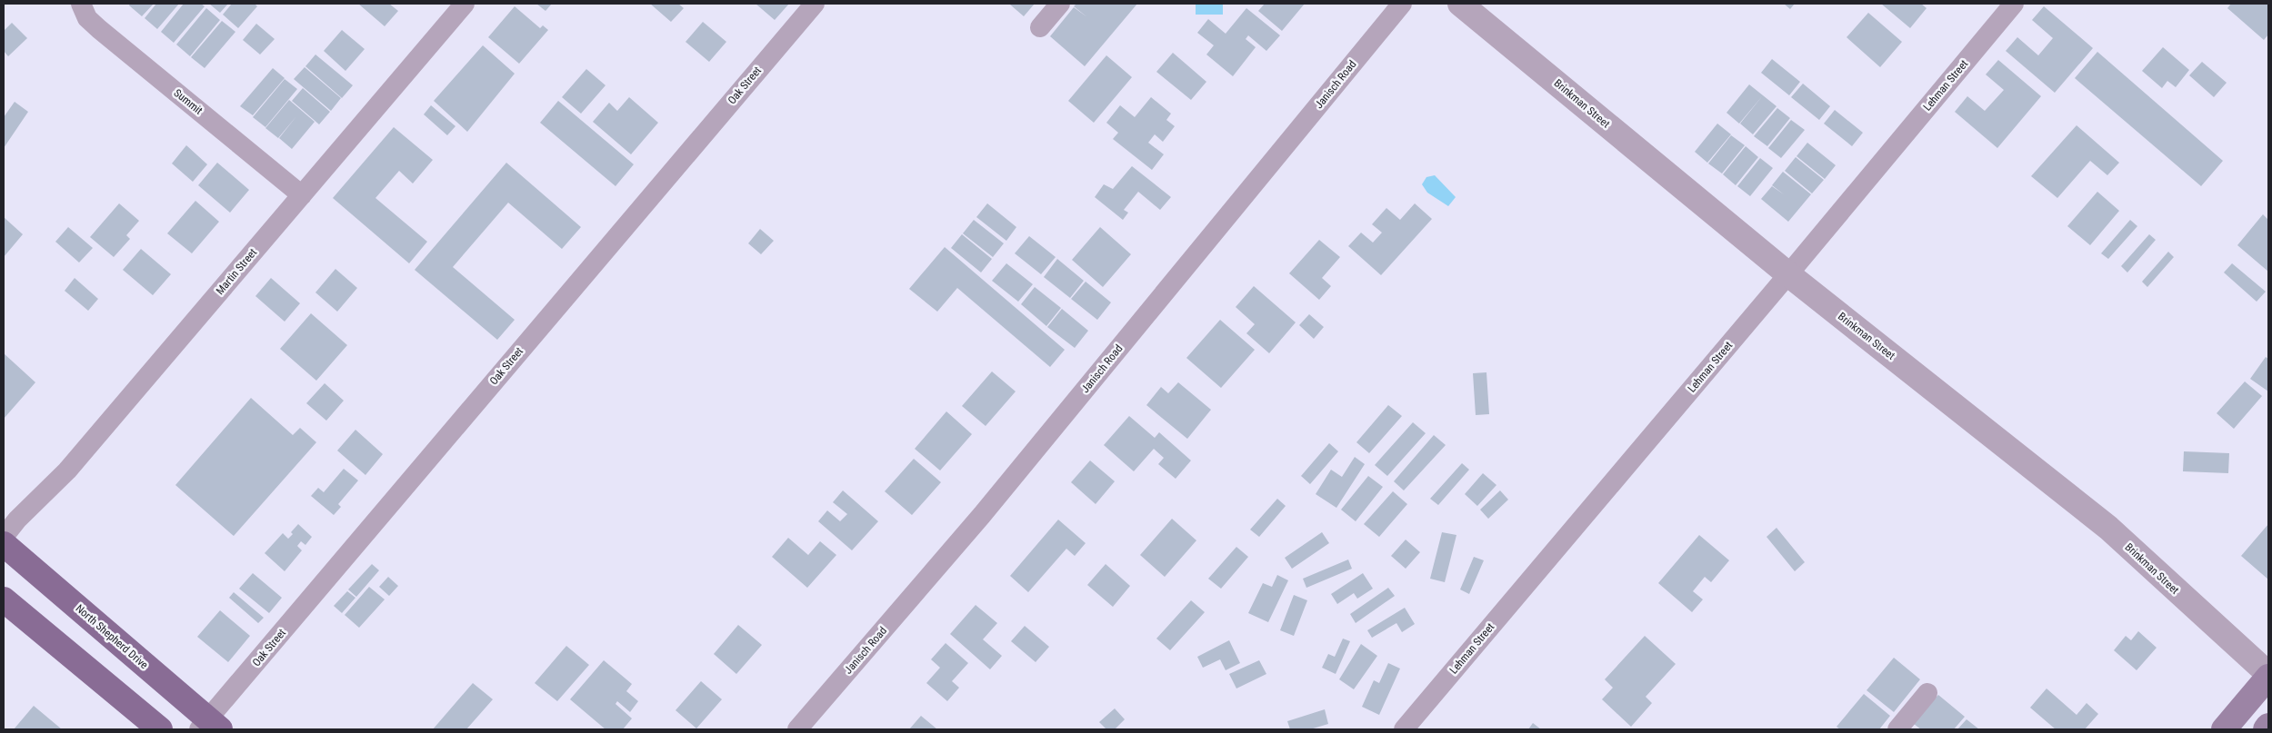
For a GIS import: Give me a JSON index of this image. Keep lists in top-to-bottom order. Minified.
{"streets":{"main road":["North Shepherd Drive"],"street":["Janisch Road","Oak Street","Lehman Street","Summit","Brinkman Street","Martin Street"]},"crossings":[["Oak Street","North Shepherd Drive"],["Lehman Street","Brinkman Street"],["Summit","Martin Street"]]}
